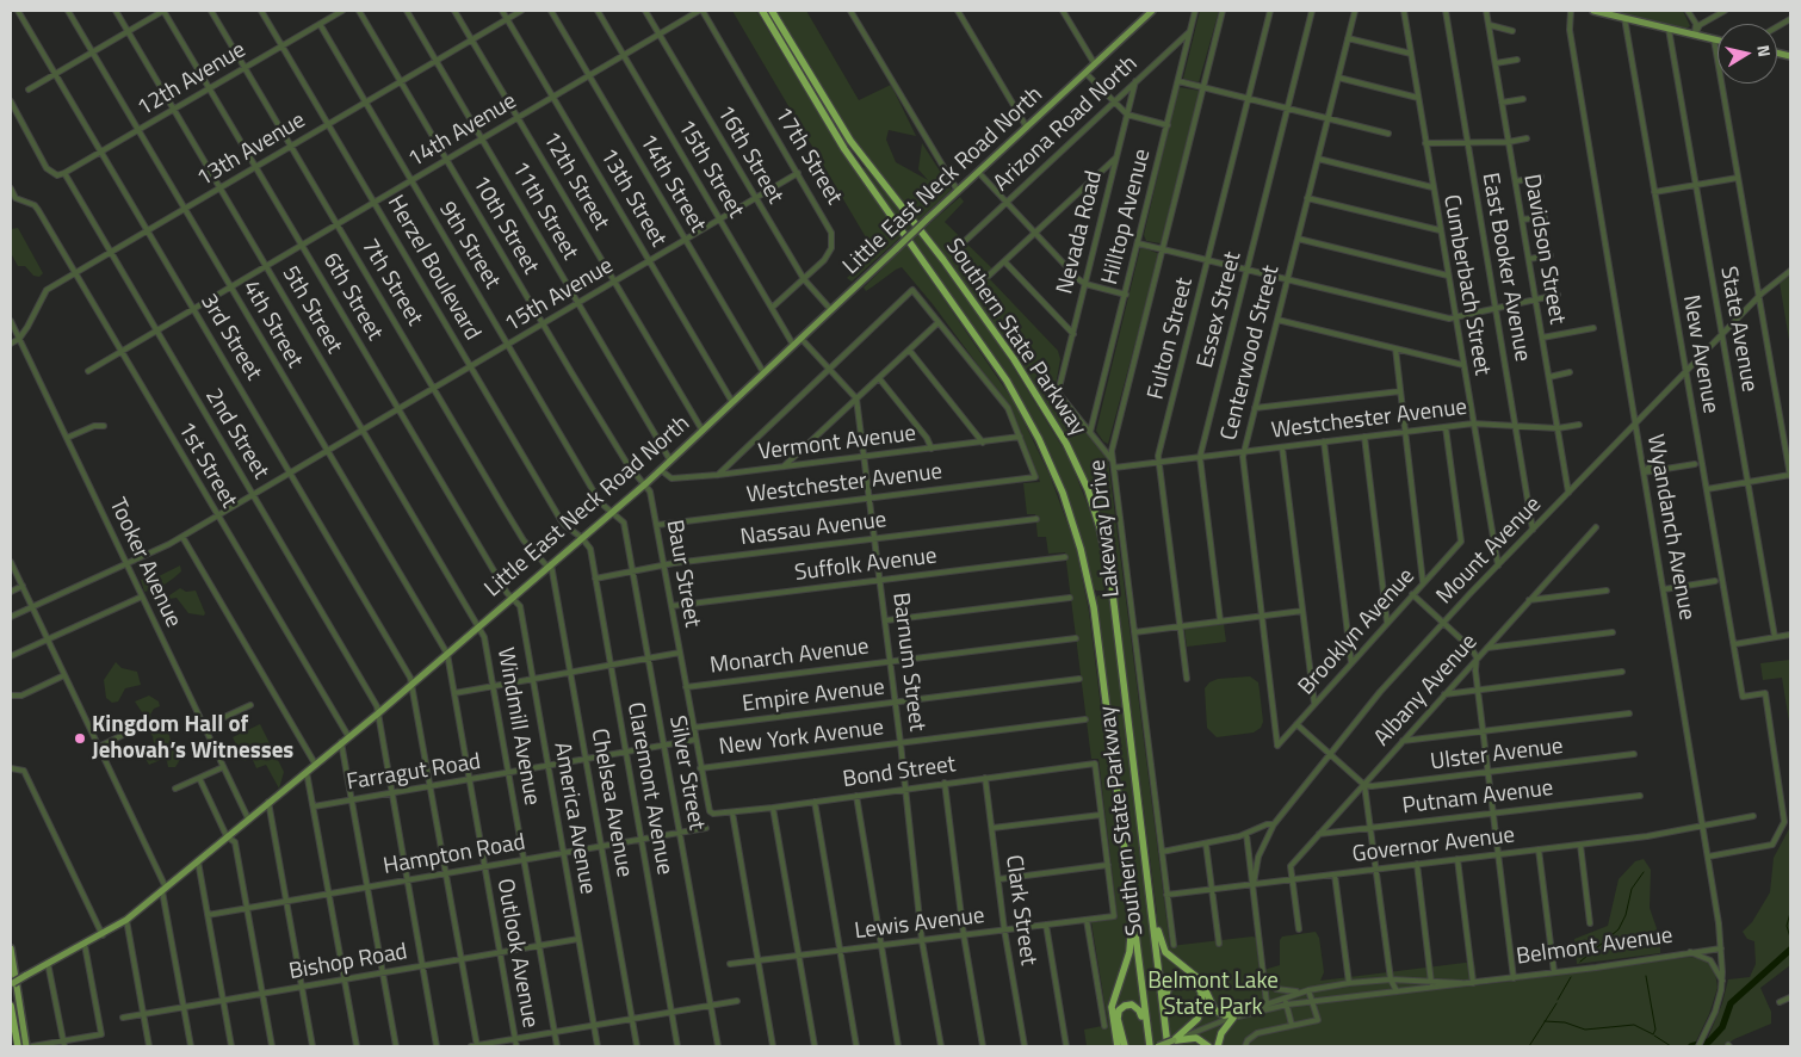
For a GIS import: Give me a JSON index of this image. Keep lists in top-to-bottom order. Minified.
{"streets":{"highway":["Southern State Parkway"],"main road":["Little East Neck Road North","Belmont Avenue"],"street":["12th Avenue","Arizona Road North","14th Avenue","13th Avenue","16th Street","17th Street","15th Street","12th Street","14th Street","13th Street","11th Street","Hilltop Avenue","10th Street","Nevada Road","9th Street","Davidson Street","East Booker Avenue","Herzel Boulevard","7th Street","Cumberbach Street","15th Avenue","6th Street","5th Street","Essex Street","4th Street","State Avenue","3rd Street","Fulton Street","Centerwood Street","New Avenue","Westchester Avenue","2nd Street","Vermont Avenue","1st Street","Wyandanch Avenue","Lakeway Drive","Nassau Avenue","Mount Avenue","Tooker Avenue","Suffolk Avenue","Baur Street","Brooklyn Avenue","Monarch Avenue","Barnum Street","Albany Avenue","Empire Avenue","Windmill Avenue","New York Avenue","Ulster Avenue","Farragut Road","Silver Street","Bond Street","Claremont Avenue","Putnam Avenue","Chelsea Avenue","America Avenue","Governor Avenue","Hampton Road","Clark Street","Lewis Avenue","Outlook Avenue","Bishop Road"]},"crossings":[["12th Avenue","9th Street"],["12th Avenue","Herzel Boulevard"],["12th Avenue","7th Street"],["12th Avenue","6th Street"],["12th Avenue","5th Street"],["12th Avenue","4th Street"],["12th Avenue","3rd Street"],["12th Avenue","2nd Street"],["Arizona Road North","Hilltop Avenue"],["Arizona Road North","Nevada Road"],["14th Avenue","16th Street"],["14th Avenue","17th Street"],["14th Avenue","15th Street"],["14th Avenue","12th Street"],["14th Avenue","14th Street"],["14th Avenue","13th Street"],["14th Avenue","11th Street"],["14th Avenue","10th Street"],["14th Avenue","9th Street"],["14th Avenue","Herzel Boulevard"],["14th Avenue","7th Street"],["14th Avenue","6th Street"],["14th Avenue","5th Street"],["14th Avenue","4th Street"],["14th Avenue","3rd Street"],["14th Avenue","2nd Street"],["14th Avenue","1st Street"],["13th Avenue","12th Street"],["13th Avenue","13th Street"],["13th Avenue","11th Street"],["13th Avenue","10th Street"],["13th Avenue","9th Street"],["13th Avenue","Herzel Boulevard"],["13th Avenue","7th Street"],["13th Avenue","6th Street"],["13th Avenue","5th Street"],["13th Avenue","4th Street"],["13th Avenue","3rd Street"],["13th Avenue","2nd Street"],["13th Avenue","1st Street"],["13th Avenue","Tooker Avenue"],["16th Street","17th Street"],["16th Street","Little East Neck Road North"],["16th Street","15th Avenue"],["17th Street","15th Street"],["17th Street","15th Avenue"],["15th Street","Little East Neck Road North"],["15th Street","15th Avenue"],["12th Street","Little East Neck Road North"],["12th Street","15th Avenue"],["Little East Neck Road North","14th Street"],["Little East Neck Road North","13th Street"],["Little East Neck Road North","11th Street"],["Little East Neck Road North","10th Street"],["Little East Neck Road North","9th Street"],["Little East Neck Road North","Herzel Boulevard"],["Little East Neck Road North","7th Street"],["Little East Neck Road North","6th Street"],["Little East Neck Road North","5th Street"],["Little East Neck Road North","4th Street"],["Little East Neck Road North","3rd Street"],["Little East Neck Road North","2nd Street"],["Little East Neck Road North","Vermont Avenue"],["Little East Neck Road North","1st Street"],["Little East Neck Road North","Tooker Avenue"],["Little East Neck Road North","Baur Street"],["Little East Neck Road North","Windmill Avenue"],["Little East Neck Road North","Silver Street"],["Little East Neck Road North","Claremont Avenue"],["Little East Neck Road North","Chelsea Avenue"],["Little East Neck Road North","America Avenue"],["Little East Neck Road North","Outlook Avenue"],["14th Street","15th Avenue"],["13th Street","15th Avenue"],["11th Street","15th Avenue"],["Hilltop Avenue","Nevada Road"],["10th Street","15th Avenue"],["10th Street","Baur Street"],["9th Street","15th Avenue"],["9th Street","Silver Street"],["Davidson Street","Westchester Avenue"],["Davidson Street","Mount Avenue"],["East Booker Avenue","Westchester Avenue"],["East Booker Avenue","Mount Avenue"],["Herzel Boulevard","15th Avenue"],["Herzel Boulevard","Claremont Avenue"],["7th Street","15th Avenue"],["7th Street","Chelsea Avenue"],["Cumberbach Street","Westchester Avenue"],["Cumberbach Street","Mount Avenue"],["15th Avenue","6th Street"],["15th Avenue","5th Street"],["15th Avenue","4th Street"],["15th Avenue","3rd Street"],["15th Avenue","2nd Street"],["15th Avenue","1st Street"],["15th Avenue","Tooker Avenue"],["6th Street","America Avenue"],["5th Street","Windmill Avenue"],["Essex Street","Westchester Avenue"],["4th Street","Outlook Avenue"],["State Avenue","Mount Avenue"],["3rd Street","Farragut Road"],["3rd Street","Hampton Road"],["3rd Street","Bishop Road"],["Southern State Parkway","Belmont Avenue"],["Fulton Street","Westchester Avenue"],["Centerwood Street","Westchester Avenue"],["Centerwood Street","Brooklyn Avenue"],["New Avenue","Wyandanch Avenue"],["New Avenue","Mount Avenue"],["Westchester Avenue","Vermont Avenue"],["Westchester Avenue","Lakeway Drive"],["Westchester Avenue","Baur Street"],["Westchester Avenue","Brooklyn Avenue"],["Westchester Avenue","Barnum Street"],["2nd Street","Farragut Road"],["2nd Street","Hampton Road"],["2nd Street","Bishop Road"],["Vermont Avenue","Barnum Street"],["Wyandanch Avenue","Mount Avenue"],["Wyandanch Avenue","Governor Avenue"],["Wyandanch Avenue","Belmont Avenue"],["Lakeway Drive","Governor Avenue"],["Nassau Avenue","Baur Street"],["Nassau Avenue","Barnum Street"],["Nassau Avenue","Silver Street"],["Nassau Avenue","Claremont Avenue"],["Mount Avenue","Governor Avenue"],["Suffolk Avenue","Baur Street"],["Suffolk Avenue","Barnum Street"],["Baur Street","Monarch Avenue"],["Baur Street","Empire Avenue"],["Baur Street","New York Avenue"],["Baur Street","Farragut Road"],["Baur Street","Bond Street"],["Monarch Avenue","Barnum Street"],["Barnum Street","Empire Avenue"],["Barnum Street","New York Avenue"],["Barnum Street","Bond Street"],["Barnum Street","Lewis Avenue"],["Albany Avenue","Ulster Avenue"],["Albany Avenue","Putnam Avenue"],["Albany Avenue","Governor Avenue"],["Windmill Avenue","Farragut Road"],["Windmill Avenue","Hampton Road"],["Windmill Avenue","Bishop Road"],["Farragut Road","Silver Street"],["Farragut Road","Claremont Avenue"],["Farragut Road","Chelsea Avenue"],["Farragut Road","America Avenue"],["Farragut Road","Outlook Avenue"],["Silver Street","Hampton Road"],["Bond Street","Clark Street"],["Claremont Avenue","Hampton Road"],["Chelsea Avenue","Hampton Road"],["America Avenue","Hampton Road"],["America Avenue","Bishop Road"],["Hampton Road","Outlook Avenue"],["Clark Street","Lewis Avenue"],["Outlook Avenue","Bishop Road"]],"parks":["Belmont Lake State Park"],"places":["Kingdom Hall of Jehovah’s Witnesses"],"north":"right"}
